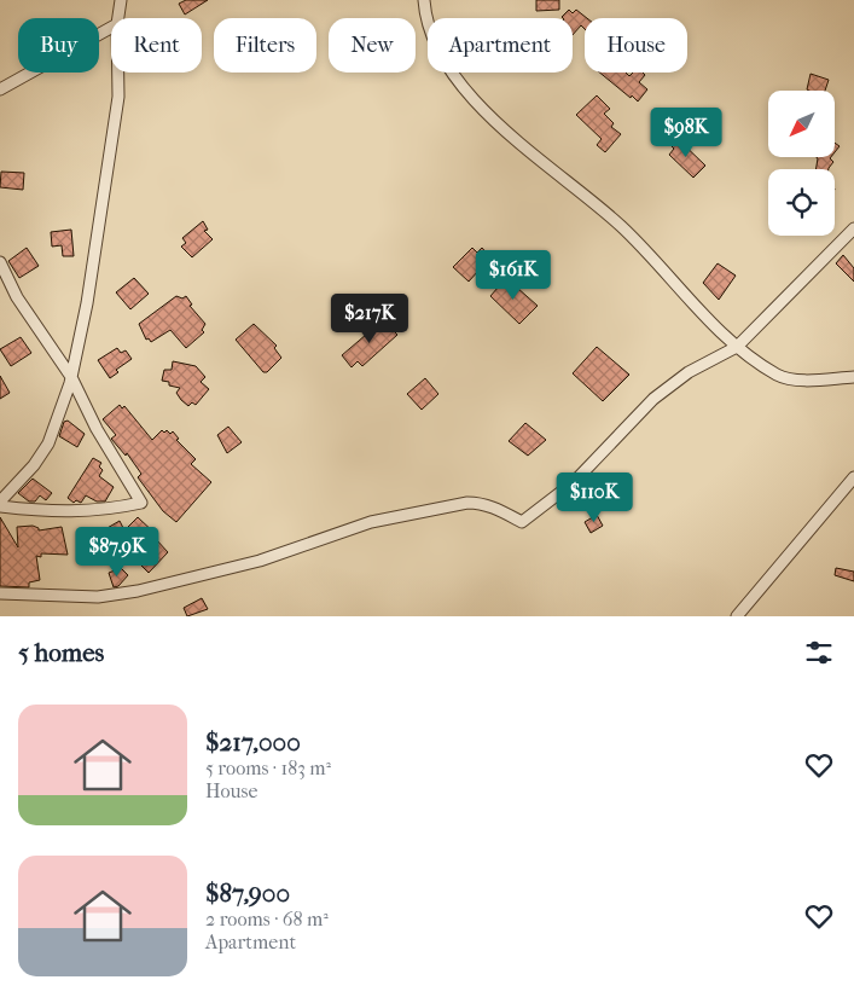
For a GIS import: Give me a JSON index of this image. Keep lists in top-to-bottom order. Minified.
{"north":"bottom left","page":{"chip":["Buy","Rent","Filters","New","Apartment","House"],"price":["$98K","$161K","$217K","$110K","$87.9K"],"heading":"5 homes","list":[{"name":"$217,000","note":"5 rooms · 183 m² · House"},{"name":"$87,900","note":"2 rooms · 68 m² · Apartment"}]}}
